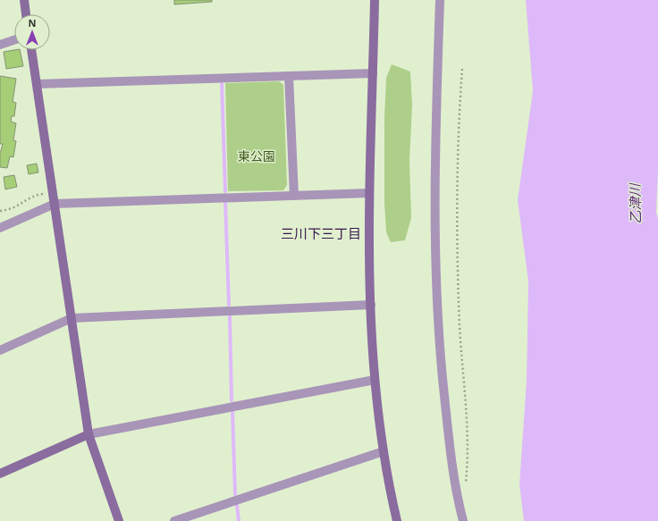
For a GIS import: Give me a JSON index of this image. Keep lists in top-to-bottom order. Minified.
{"districts":["三川下三丁目"],"water":["乙津川"],"parks":["東公園"],"north":"top"}
